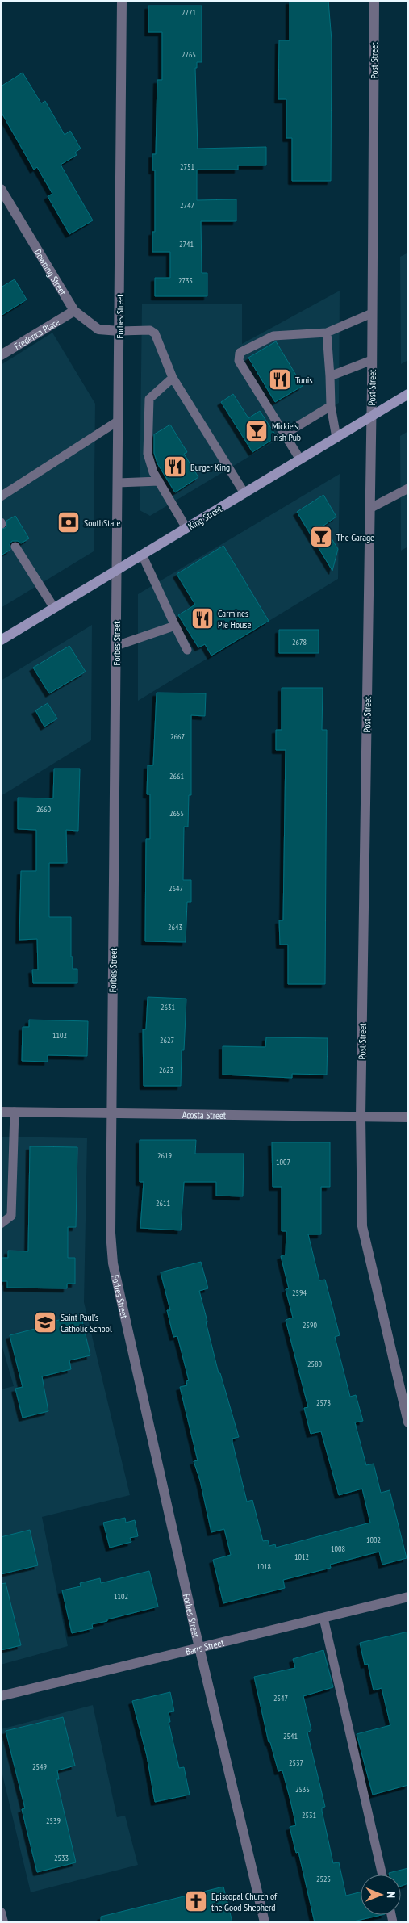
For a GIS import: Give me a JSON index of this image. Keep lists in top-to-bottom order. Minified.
{"streets":{"main road":["King Street"],"street":["Post Street","Downing Street","Forbes Street","Frederica Place","Acosta Street","Barrs Street"]},"crossings":[["Post Street","King Street"],["Post Street","Acosta Street"],["Downing Street","Forbes Street"],["Downing Street","Frederica Place"],["Forbes Street","King Street"],["Forbes Street","Acosta Street"],["Forbes Street","Barrs Street"]],"places":{"restaurant":["Tunis","Burger King","Carmines Pie House"],"bar":["Mickie's Irish Pub","The Garage"],"bank":["SouthState"],"school or university":["Saint Paul's Catholic School"],"church":["Episcopal Church of the Good Shepherd"]},"house_numbers":["2771","2765","2751","2747","2741","2735","2678","2667","2661","2660","2655","2647","2643","2631","1102","2627","2623","2619","1007","2611","2594","2590","2580","2578","1002","1008","1012","1018","1102","2547","2541","2537","2549","2535","2531","2539","2533","2525"],"north":"right"}
